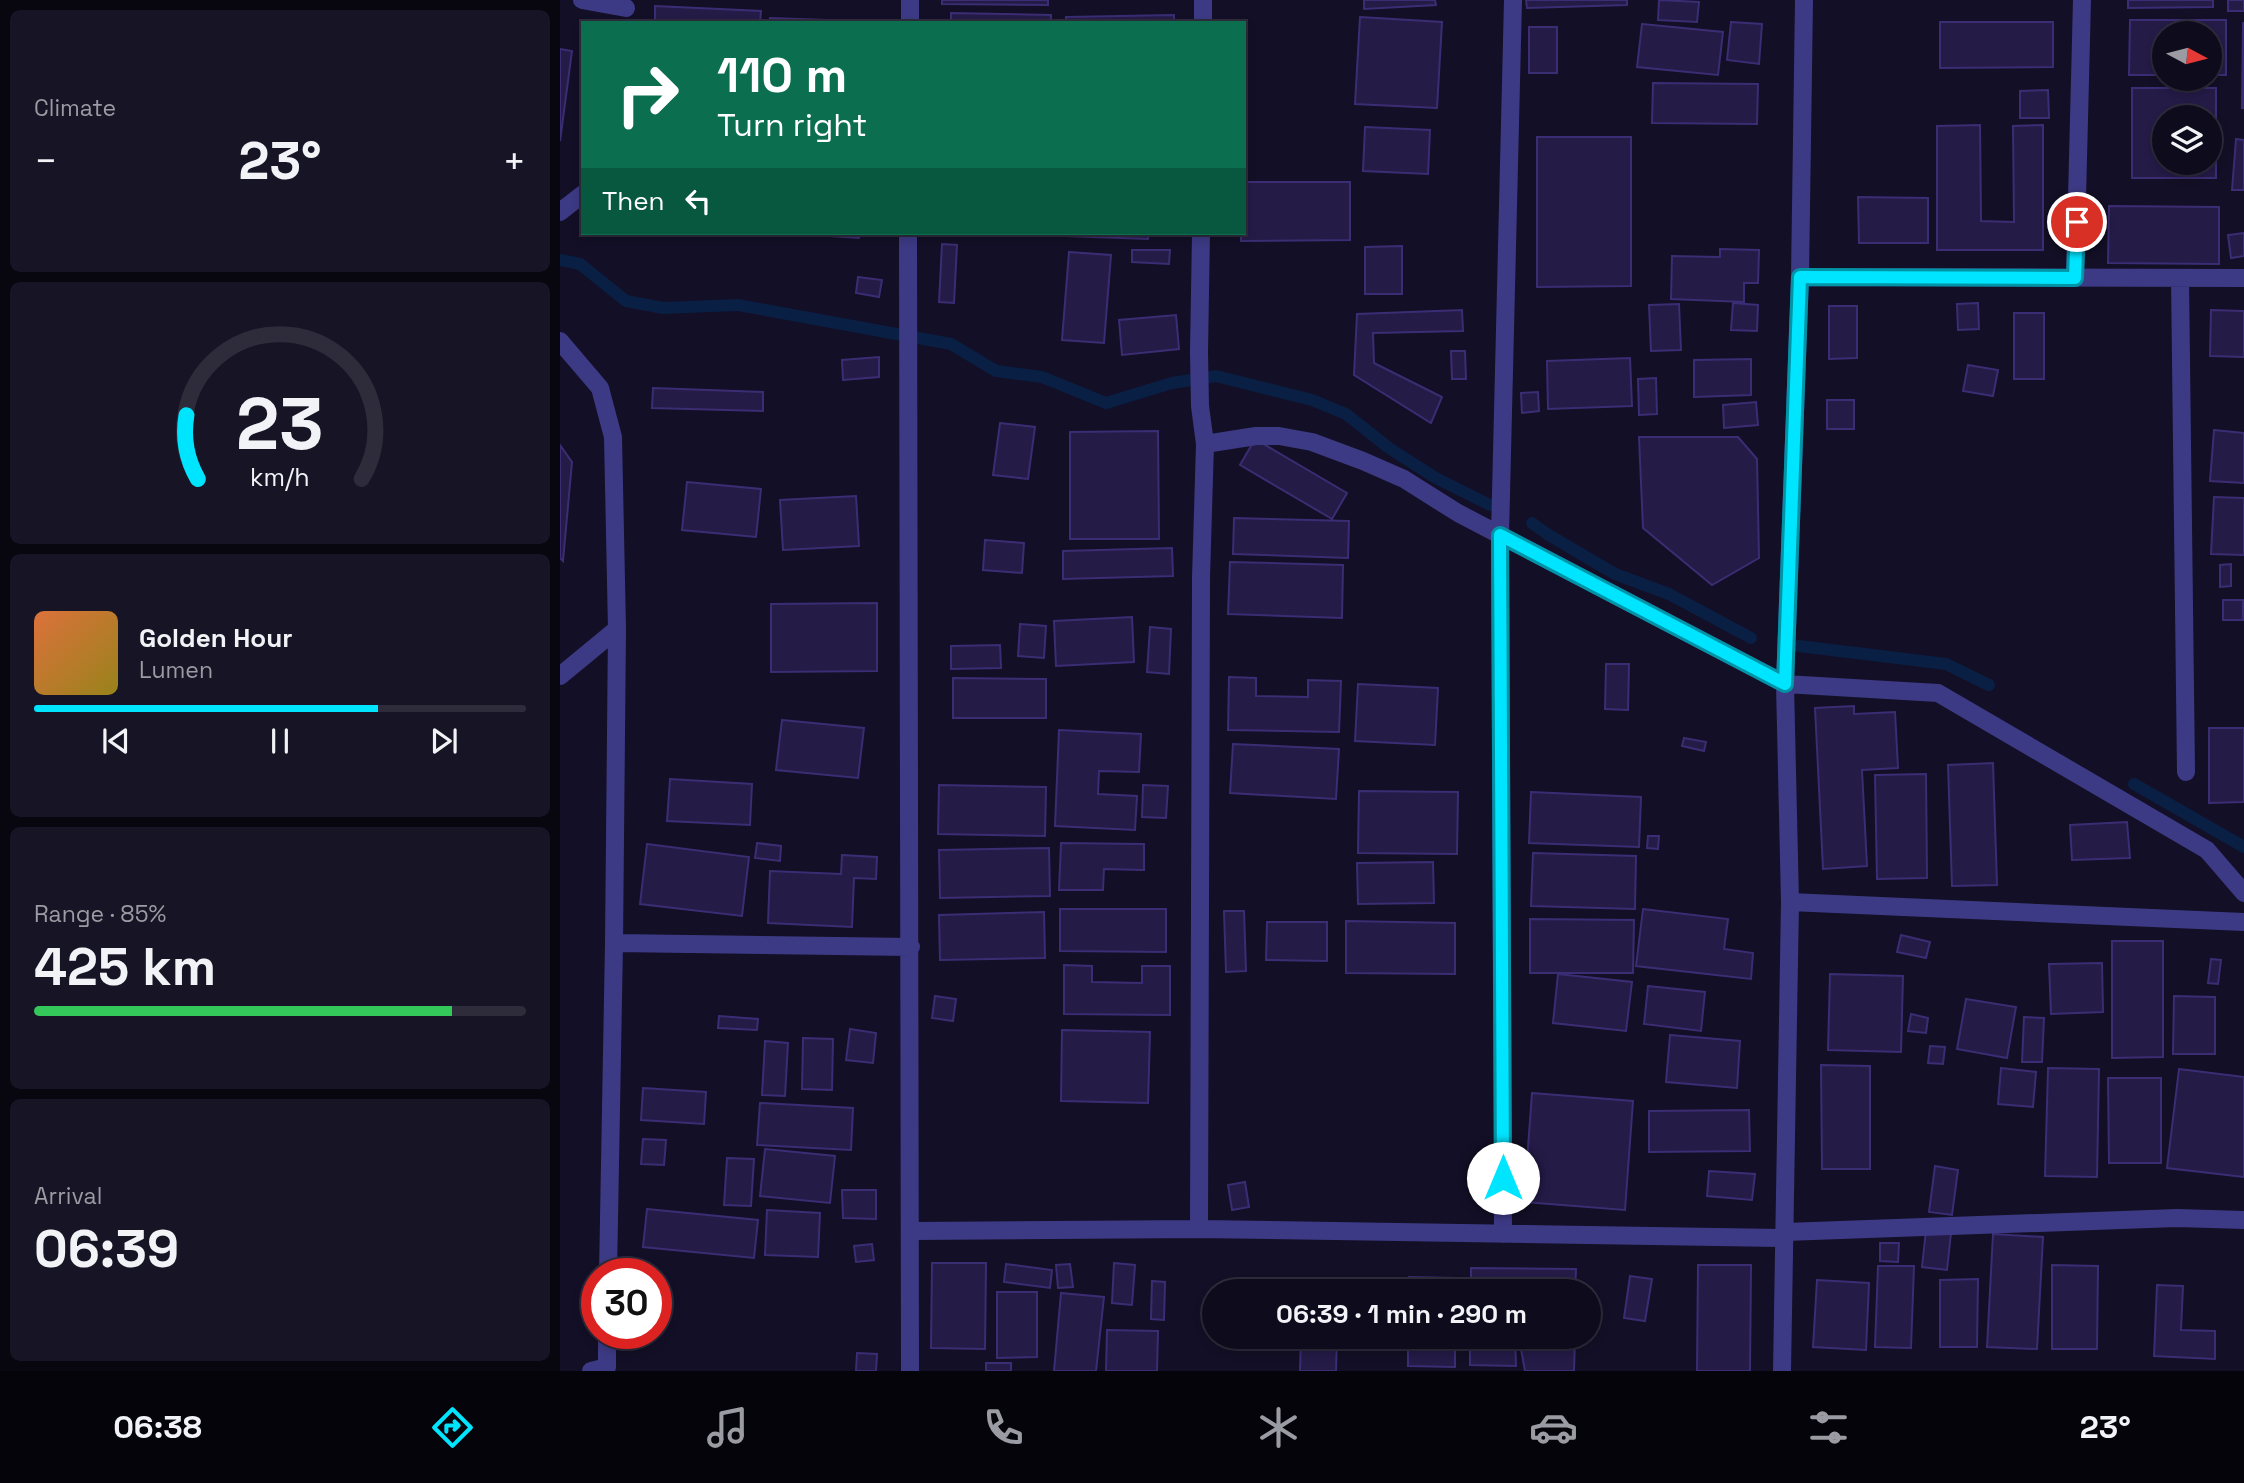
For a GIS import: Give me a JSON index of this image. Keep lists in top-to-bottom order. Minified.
{"north":"right","page":{"tile":["Climate",["Range · 85%","425 km"],["Arrival","06:39"]],"turn":["110 m","Turn right"],"heat":["−","23°","+"],"then":"Then","song":["Golden Hour","Lumen"],"limit":"30","trip":"06:39 · 1 min · 290 m","tabs":["06:38","23°"],"gauge":["23","km/h"]}}
